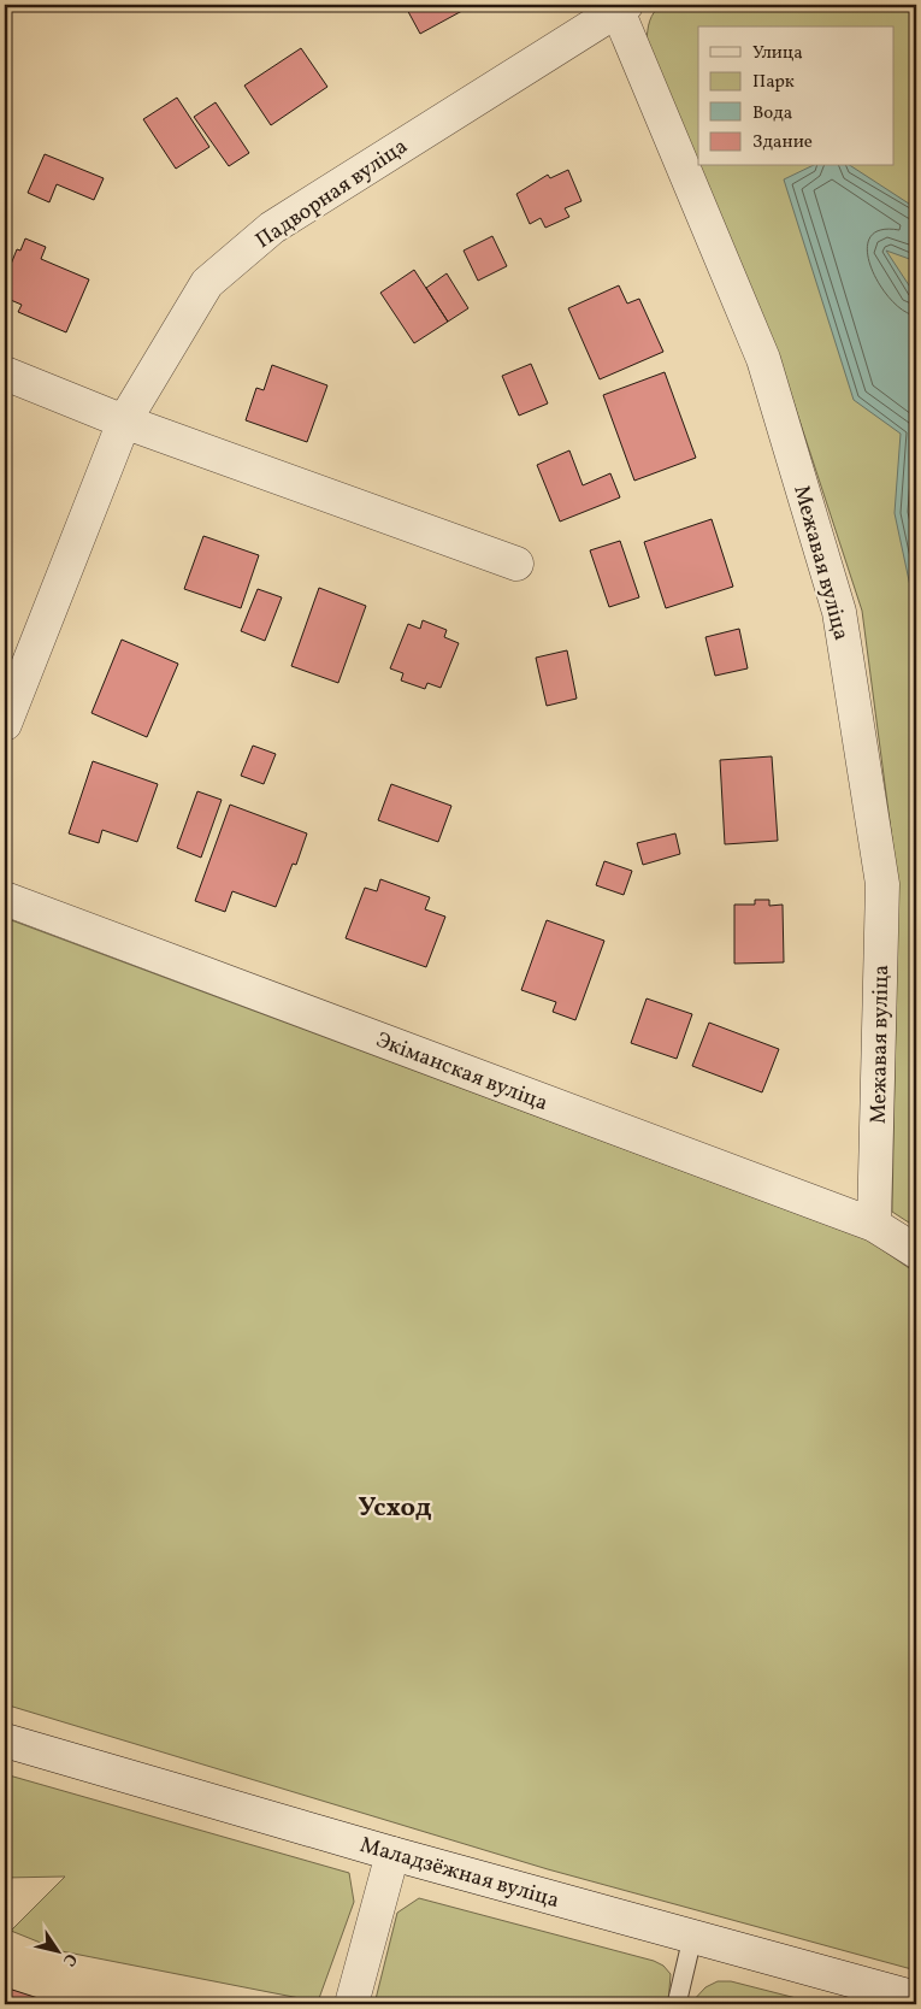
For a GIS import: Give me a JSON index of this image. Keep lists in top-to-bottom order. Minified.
{"streets":{"street":["Падворная вуліца","Межавая вуліца","Экіманская вуліца","Маладзёжная вуліца"]},"crossings":[["Падворная вуліца","Межавая вуліца"],["Межавая вуліца","Экіманская вуліца"]],"districts":["Усход"],"legend":["Улица","Парк","Вода","Здание"],"north":"bottom right"}
